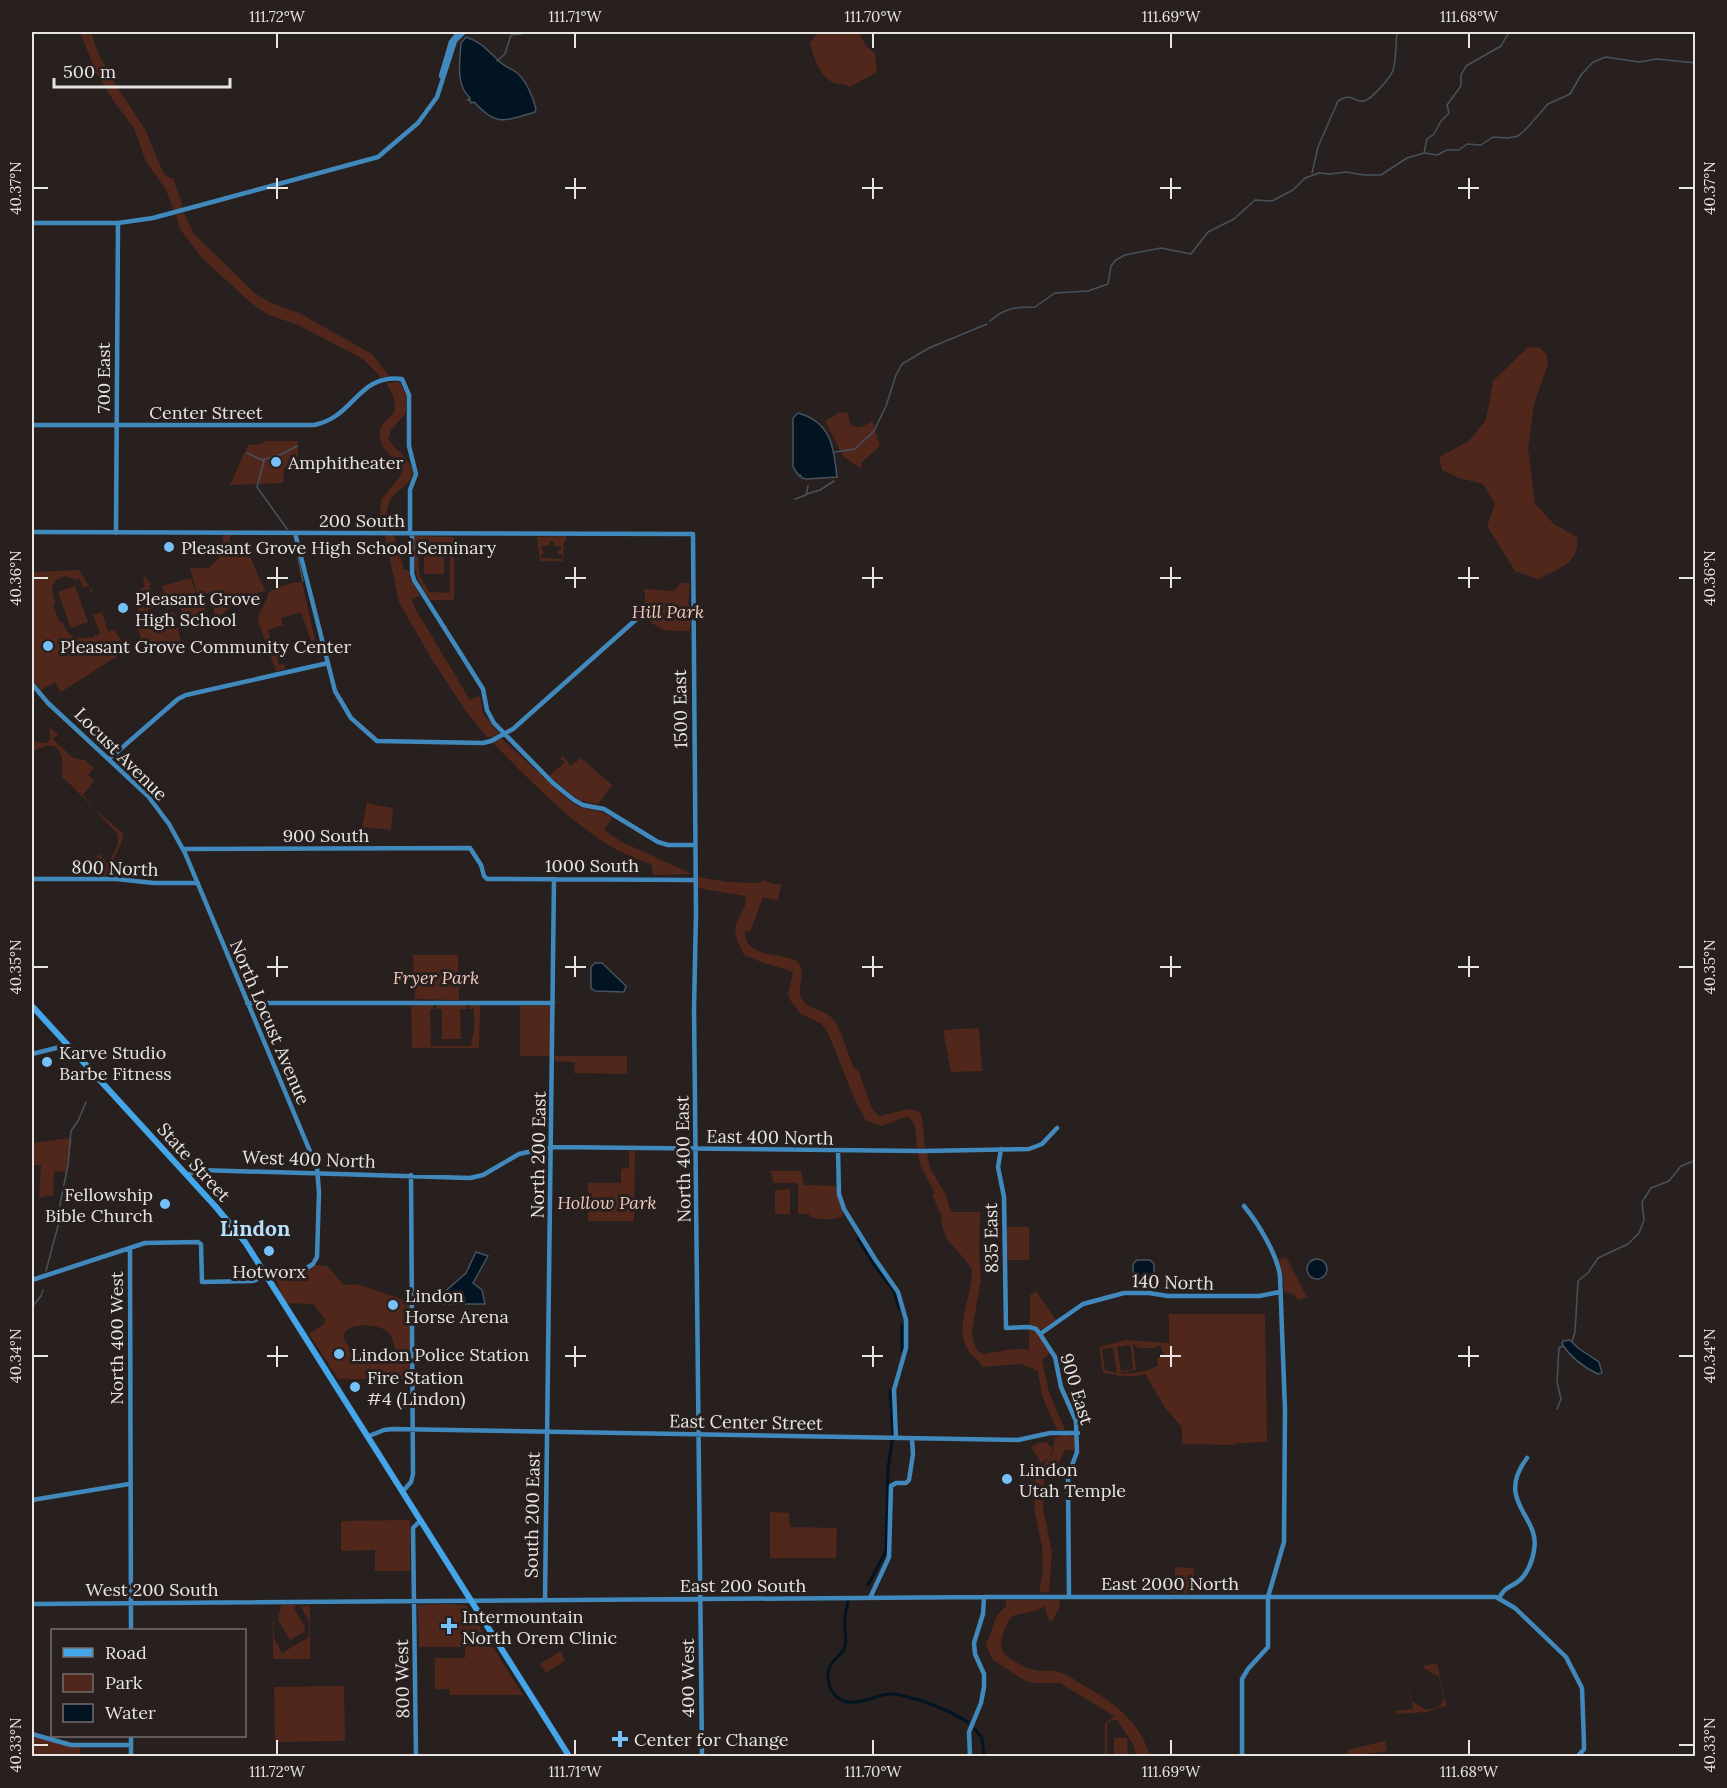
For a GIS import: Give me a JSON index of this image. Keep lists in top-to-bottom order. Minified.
{"streets":{"main road":["State Street"],"street":["700 East","Center Street","200 South","1500 East","Locust Avenue","900 South","1000 South","800 North","North Locust Avenue","East 400 North","North 200 East","West 400 North","North 400 East","835 East","140 North","North 400 West","900 East","East Center Street","South 200 East","East 2000 North","East 200 South","West 200 South","400 West","800 West"]},"crossings":[["700 East","Center Street"],["700 East","200 South"],["Center Street","200 South"],["200 South","1500 East"],["1500 East","1000 South"],["1500 East","North 400 East"],["Locust Avenue","900 South"],["Locust Avenue","800 North"],["Locust Avenue","North Locust Avenue"],["900 South","1000 South"],["1000 South","North 200 East"],["1000 South","North 400 East"],["800 North","North Locust Avenue"],["North Locust Avenue","West 400 North"],["East 400 North","North 200 East"],["East 400 North","West 400 North"],["East 400 North","North 400 East"],["East 400 North","835 East"],["North 200 East","East Center Street"],["North 200 East","South 200 East"],["West 400 North","State Street"],["North 400 East","East Center Street"],["North 400 East","East 200 South"],["North 400 East","400 West"],["835 East","140 North"],["835 East","900 East"],["140 North","900 East"],["North 400 West","West 200 South"],["900 East","East Center Street"],["900 East","East 2000 North"],["East Center Street","South 200 East"],["South 200 East","East 200 South"],["East 2000 North","East 200 South"],["East 200 South","400 West"],["West 200 South","800 West"]],"districts":["Lindon"],"parks":["Hill Park","Fryer Park","Hollow Park"],"places":{"other":["Amphitheater","Pleasant Grove High School Seminary","Pleasant Grove High School","Pleasant Grove Community Center","Karve Studio Barbe Fitness","Fellowship Bible Church","Hotworx","Lindon Horse Arena","Lindon Police Station","Fire Station #4 (Lindon)","Lindon Utah Temple"],"health":["Intermountain North Orem Clinic","Center for Change"]},"legend":["Road","Park","Water"],"scale_bar":"500 m","coordinates":["111.72°W","111.71°W","111.70°W","111.69°W","111.68°W","40.37°N","40.36°N","40.35°N","40.34°N","40.33°N"]}
